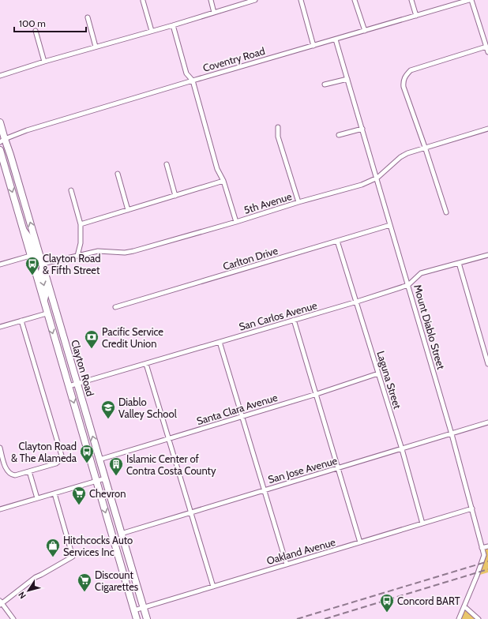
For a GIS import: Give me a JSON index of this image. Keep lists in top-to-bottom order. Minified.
{"streets":{"main road":["Clayton Road"],"street":["Coventry Road","5th Avenue","Carlton Drive","San Carlos Avenue","Mount Diablo Street","Laguna Street","Santa Clara Avenue","San Jose Avenue","Oakland Avenue"]},"crossings":[["Coventry Road","Mount Diablo Street"],["Coventry Road","Clayton Road"],["5th Avenue","Mount Diablo Street"],["5th Avenue","Clayton Road"],["Carlton Drive","Mount Diablo Street"],["Carlton Drive","Laguna Street"],["San Carlos Avenue","Mount Diablo Street"],["San Carlos Avenue","Clayton Road"],["San Carlos Avenue","Laguna Street"],["Mount Diablo Street","San Jose Avenue"],["Mount Diablo Street","Oakland Avenue"],["Clayton Road","Santa Clara Avenue"],["Clayton Road","San Jose Avenue"],["Clayton Road","Oakland Avenue"],["Laguna Street","Santa Clara Avenue"],["Laguna Street","San Jose Avenue"],["Laguna Street","Oakland Avenue"]],"places":{"bus stop":["Clayton Road & Fifth Street","Clayton Road & The Alameda","Concord BART"],"bank":["Pacific Service Credit Union"],"school or university":["Diablo Valley School"],"building":["Islamic Center of Contra Costa County"],"supermarket":["Chevron","Discount Cigarettes"],"shop":["Hitchcocks Auto Services Inc"]},"scale_bar":"100 m","north":"bottom left"}
